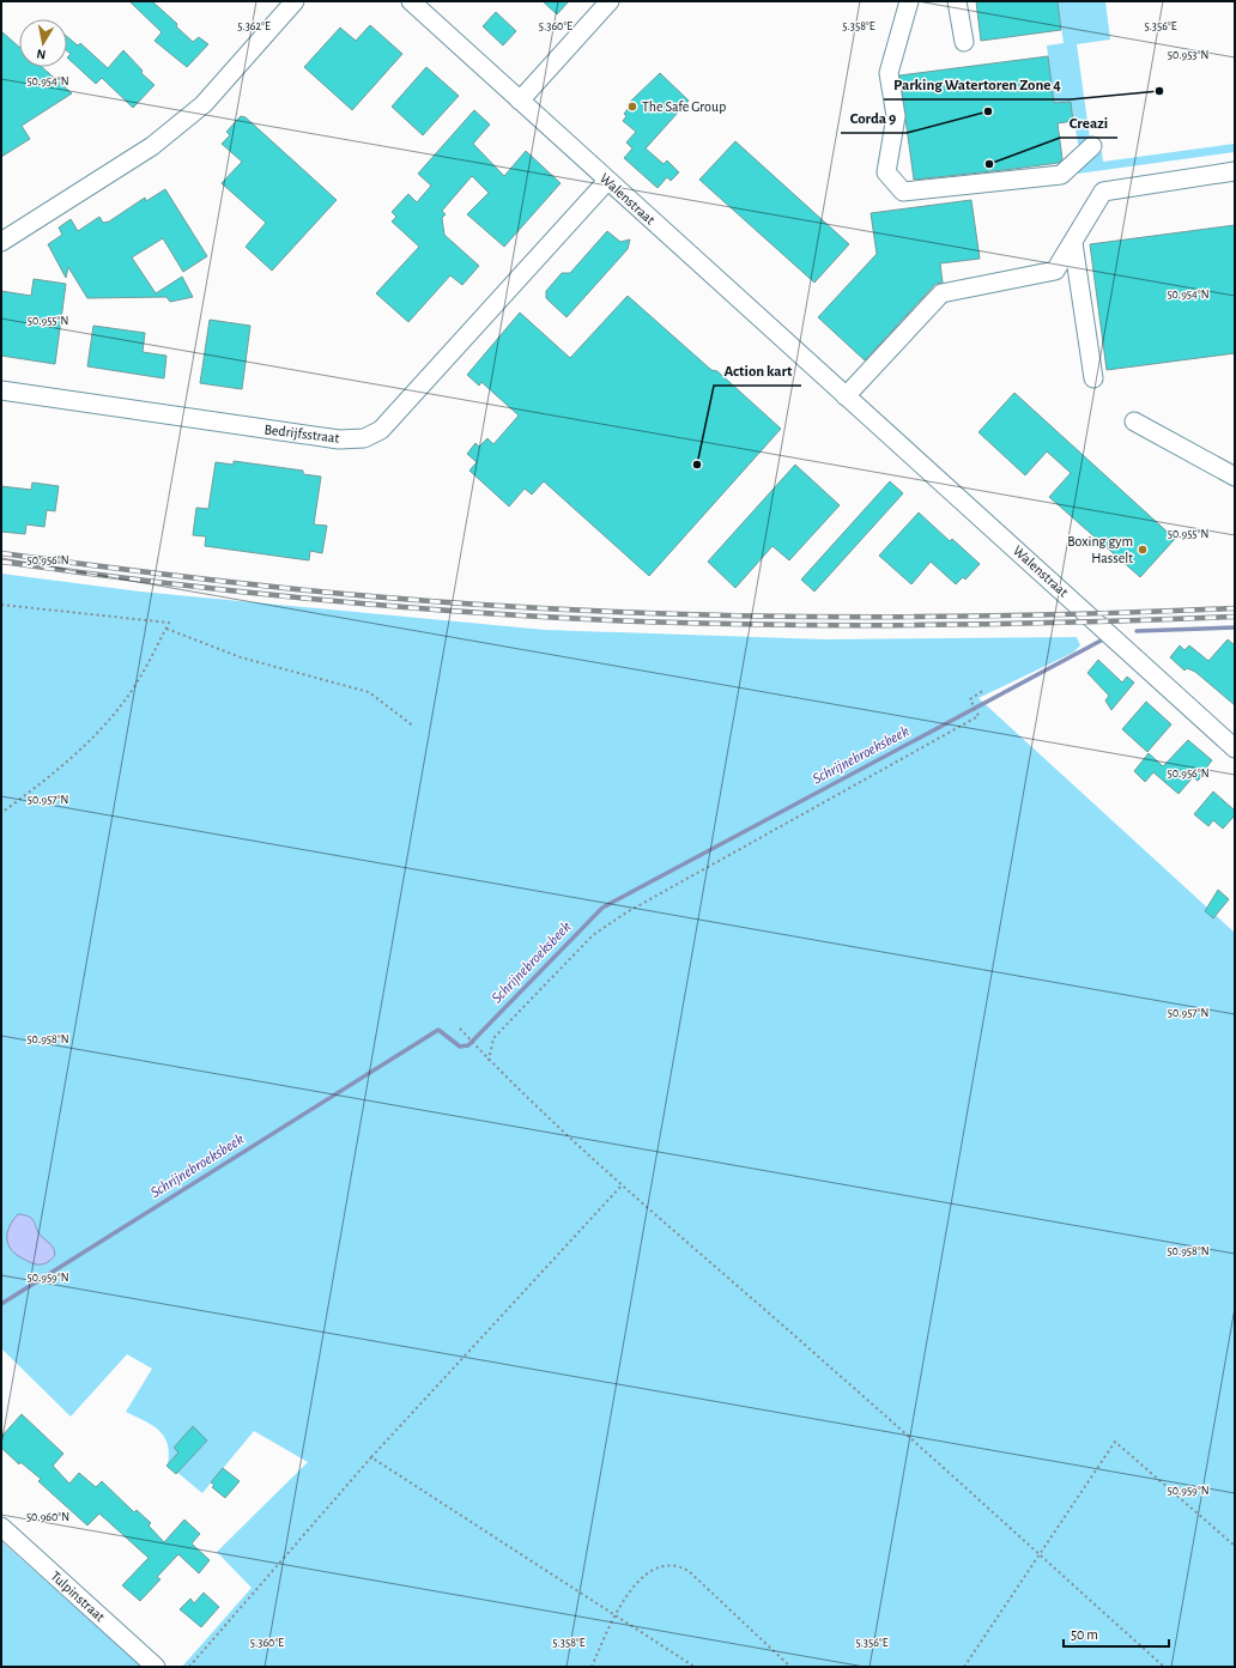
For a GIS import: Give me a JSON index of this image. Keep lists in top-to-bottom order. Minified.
{"streets":{"street":["Walenstraat","Bedrijfsstraat","Tulpinstraat"]},"crossings":[["Walenstraat","Bedrijfsstraat"]],"water":["Schrijnebroeksbeek"],"places":["Parking Watertoren Zone 4","The Safe Group","Corda 9","Creazi","Action kart","Boxing gym Hasselt"],"scale_bar":"50 m","north":"bottom","coordinates":["5.362°E","5.360°E","5.358°E","5.356°E","50.953°N","50.954°N","50.955°N","50.956°N","50.957°N","50.958°N","50.959°N","50.960°N"]}
